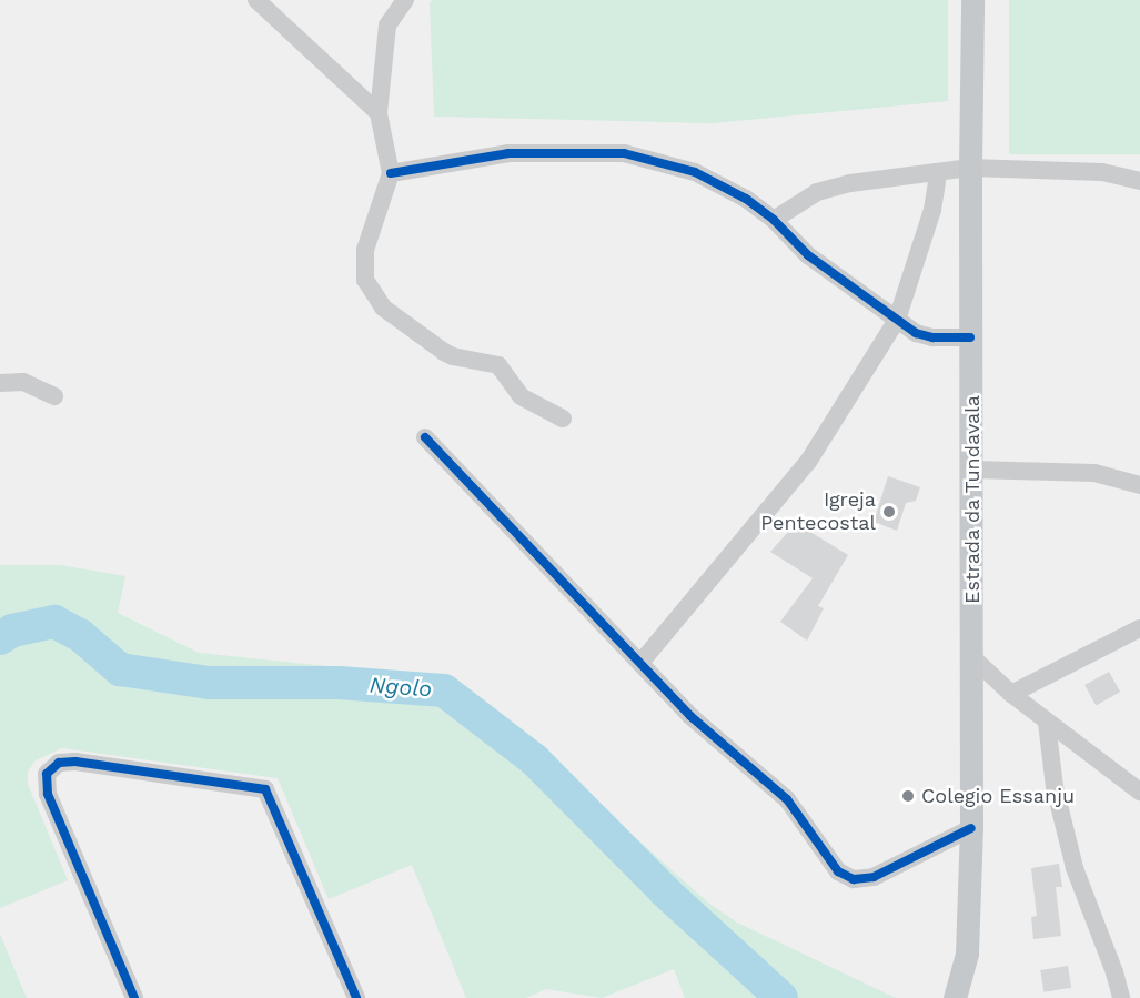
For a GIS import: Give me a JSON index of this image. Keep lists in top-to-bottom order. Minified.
{"streets":{"main road":["Estrada da Tundavala"]},"water":["Ngolo"],"places":["Igreja Pentecostal","Colegio Essanju"]}
